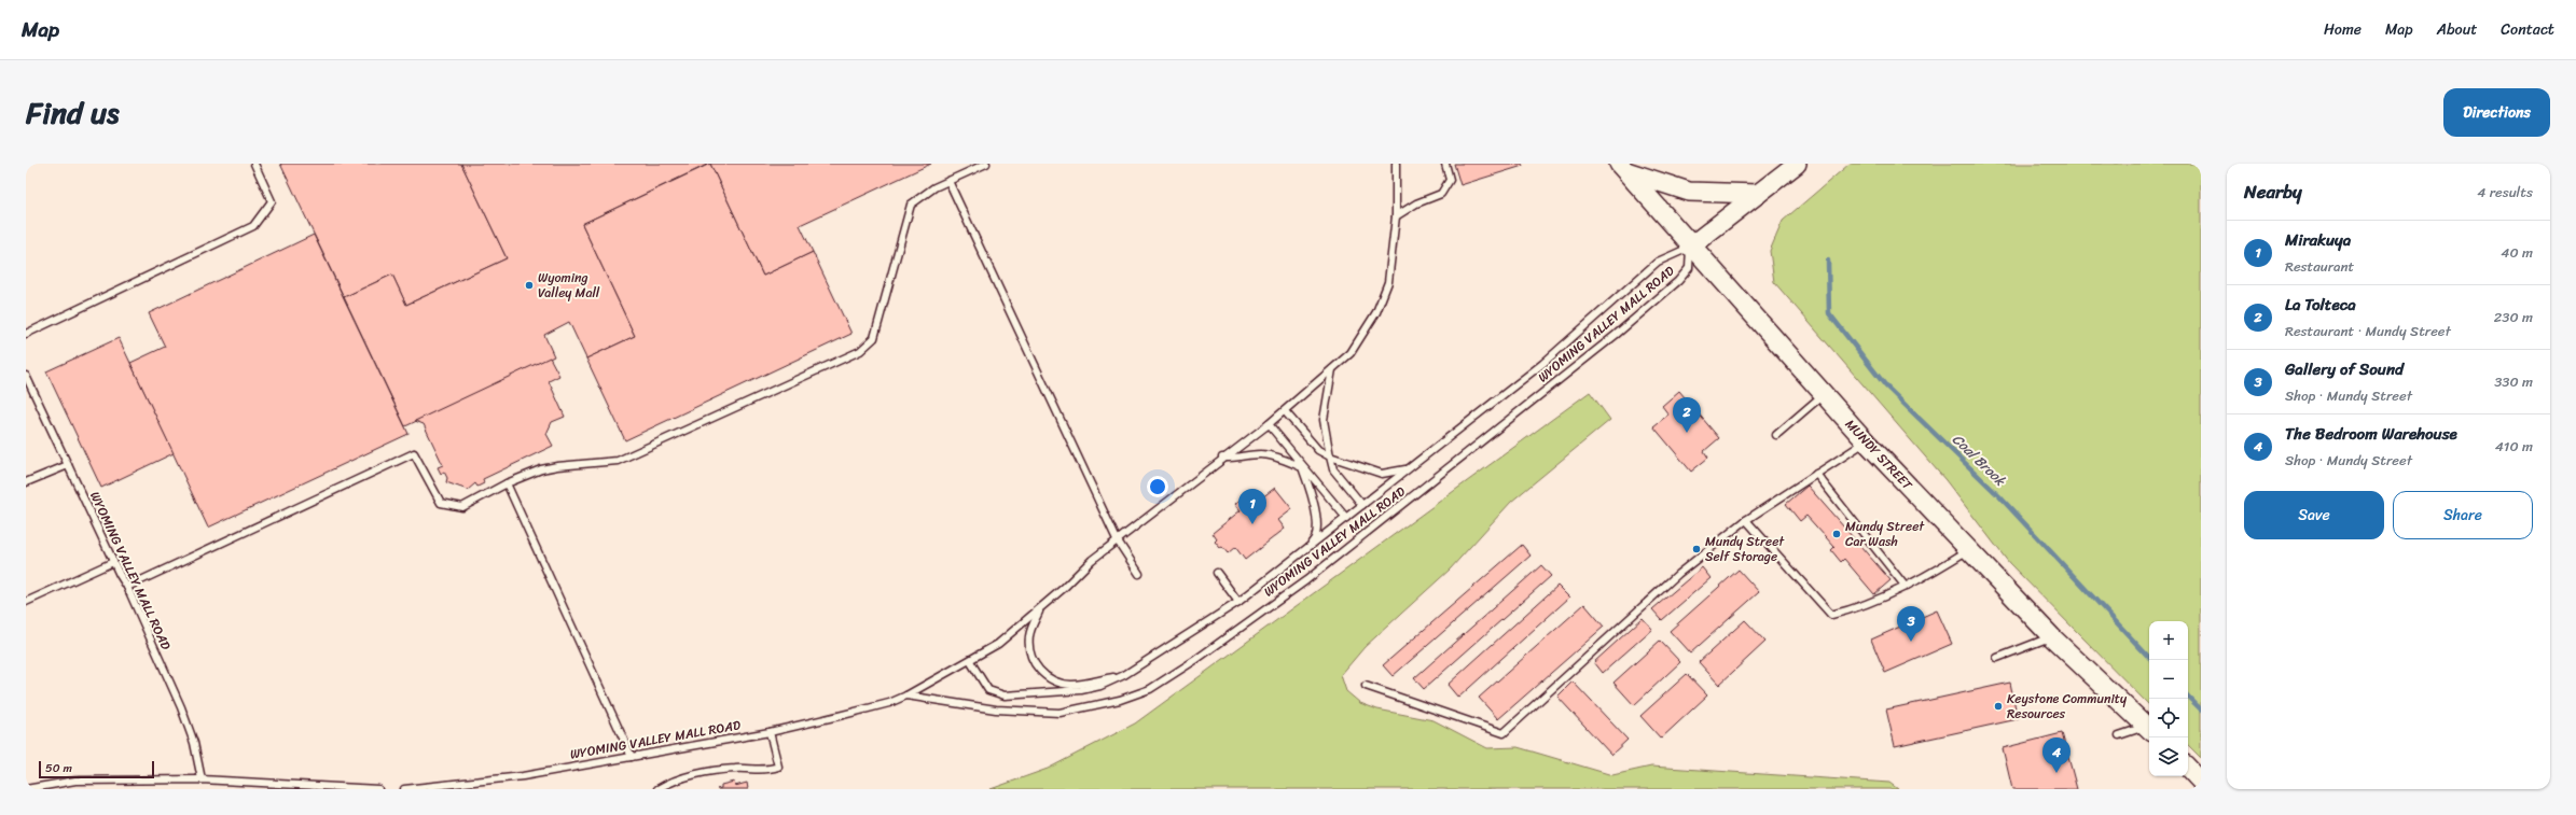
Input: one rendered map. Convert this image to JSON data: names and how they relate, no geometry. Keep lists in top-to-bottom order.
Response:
{
  "streets": {
    "main road": ["MUNDY STREET"],
    "lane": ["WYOMING VALLEY MALL ROAD"]
  },
  "crossings": [
    ["WYOMING VALLEY MALL ROAD", "MUNDY STREET"]
  ],
  "water": ["Coal Brook"],
  "places": [
    "Wyoming Valley Mall",
    "Mundy Street Car Wash",
    "Mundy Street Self Storage",
    "Keystone Community Resources"
  ],
  "scale_bar": "50 m",
  "page": {
    "header": "Map",
    "nav": [
      "Home",
      "Map",
      "About",
      "Contact"
    ],
    "title": "Find us",
    "buttons": [
      "Directions",
      ["Save", "Share"]
    ],
    "heading": ["Nearby", "4 results"],
    "list": [
      {
        "mark": "1",
        "name": "Mirakuya",
        "note": "Restaurant",
        "value": "40 m"
      },
      {
        "mark": "2",
        "name": "La Tolteca",
        "note": "Restaurant · Mundy Street",
        "value": "230 m"
      },
      {
        "mark": "3",
        "name": "Gallery of Sound",
        "note": "Shop · Mundy Street",
        "value": "330 m"
      },
      {
        "mark": "4",
        "name": "The Bedroom Warehouse",
        "note": "Shop · Mundy Street",
        "value": "410 m"
      }
    ],
    "pins": [
      "2",
      "1",
      "3",
      "4"
    ],
    "map_buttons": ["+", "−"],
    "scale": "50 m"
  }
}
